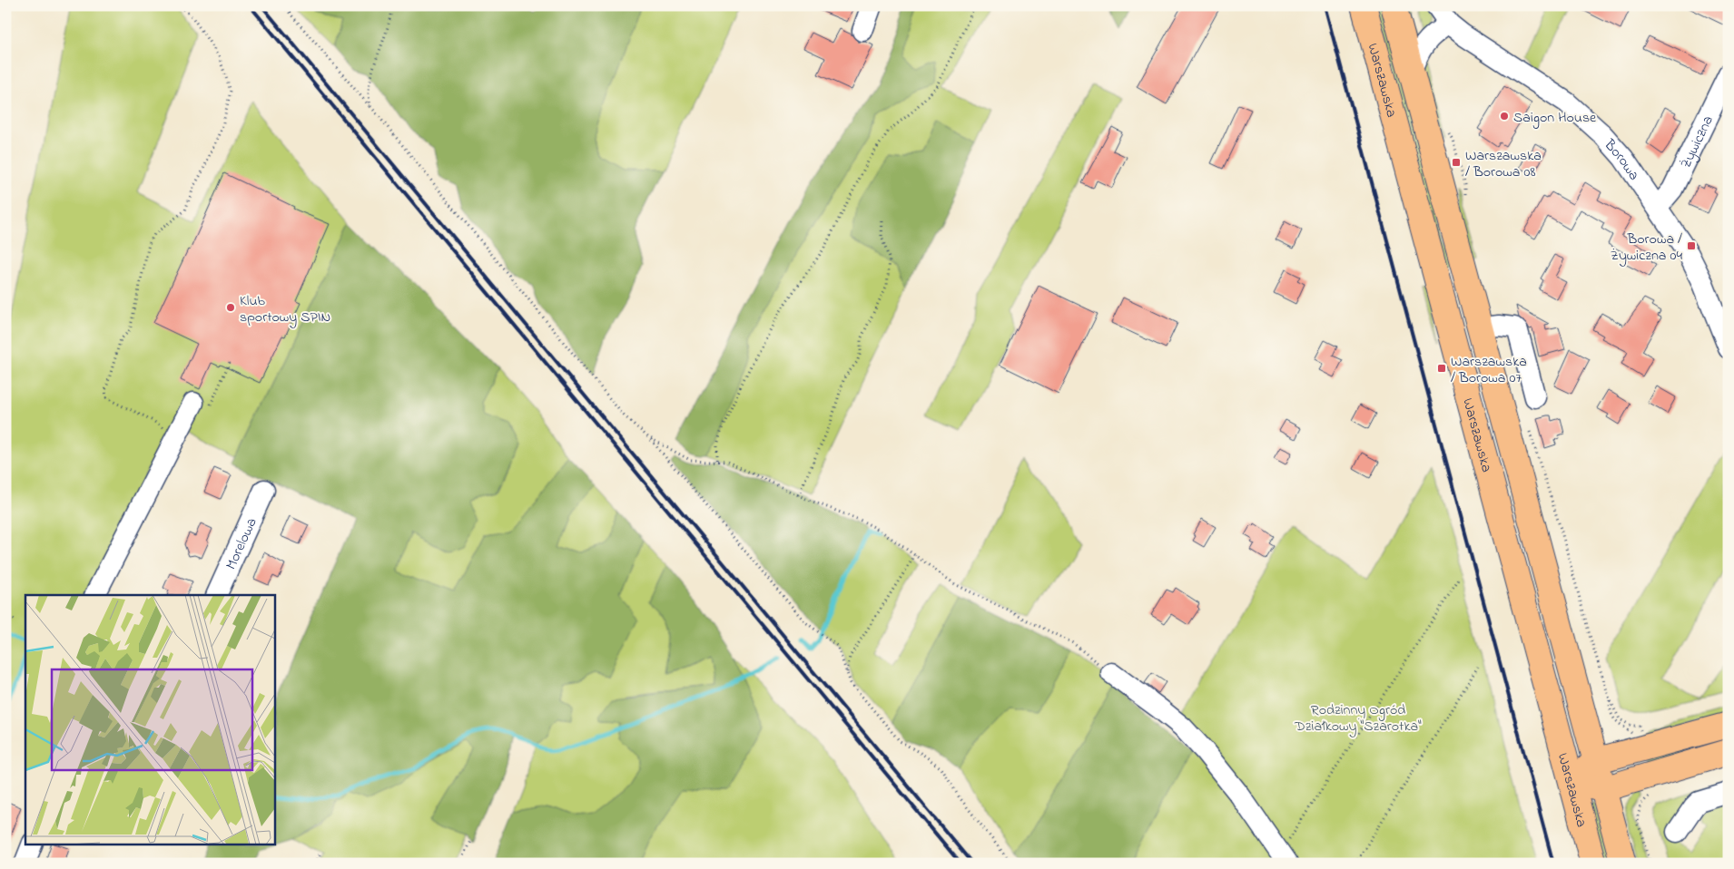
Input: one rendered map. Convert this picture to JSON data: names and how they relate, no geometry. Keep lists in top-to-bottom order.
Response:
{
  "streets": {
    "main road": ["Warszawska"],
    "street": ["Żywiczna", "Borowa", "Morelowa"]
  },
  "crossings": [
    ["Żywiczna", "Borowa"]
  ],
  "parks": ["Rodzinny Ogród Działkowy \"Szarotka\""],
  "places": {
    "other": ["Saigon House", "Klub sportowy SPIN"],
    "transit": ["Warszawska / Borowa 08", "Borowa / Żywiczna 04", "Warszawska / Borowa 07"]
  }
}
